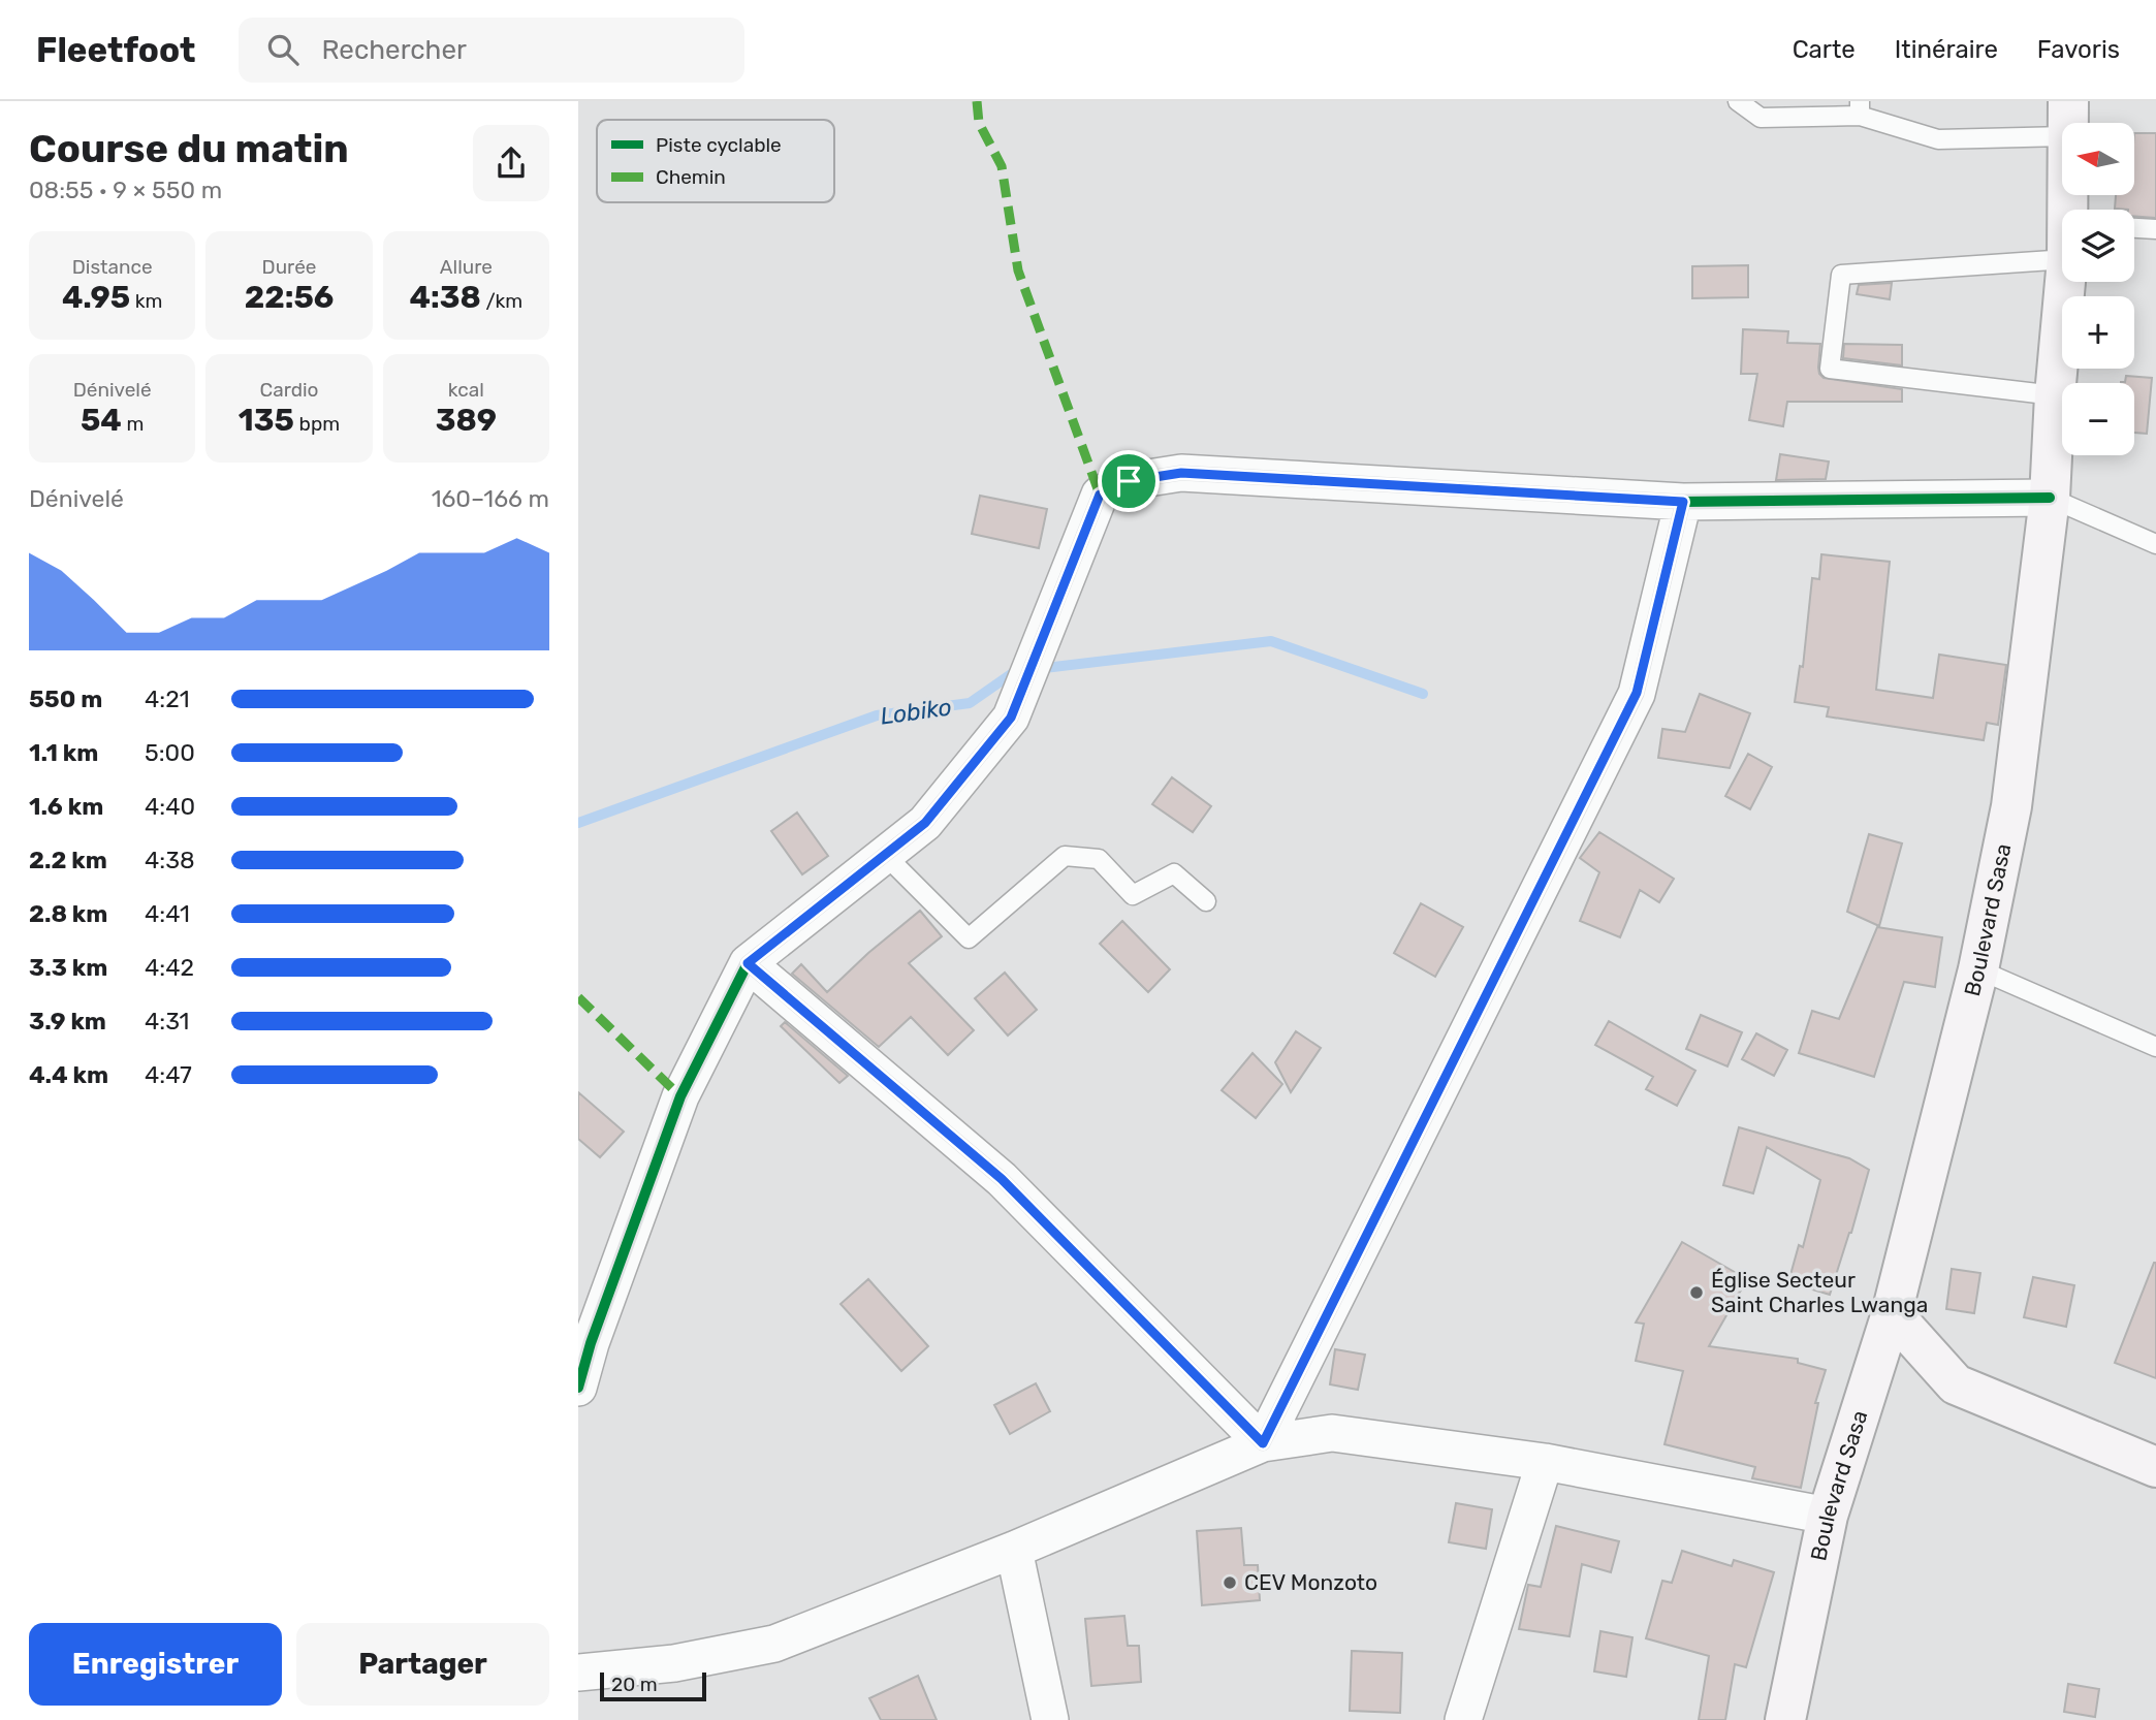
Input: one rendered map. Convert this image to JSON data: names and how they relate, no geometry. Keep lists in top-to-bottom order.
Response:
{
  "streets": {
    "street": ["Boulevard Sasa"]
  },
  "water": ["Lobiko"],
  "places": ["Église Secteur Saint Charles Lwanga", "CEV Monzoto"],
  "legend": ["Piste cyclable", "Chemin"],
  "scale_bar": "20 m",
  "north": "left",
  "page": {
    "header": "Fleetfoot",
    "search": "Rechercher",
    "nav": ["Carte", "Itinéraire", "Favoris"],
    "heading": ["Course du matin", "08:55 · 9 × 550 m"],
    "map_buttons": ["+", "−"],
    "stats": [
      ["Distance", "4.95 km"],
      ["Durée", "22:56"],
      ["Allure", "4:38 /km"],
      ["Dénivelé", "54 m"],
      ["Cardio", "135 bpm"],
      ["kcal", "389"]
    ],
    "chart": ["Dénivelé", "160–166 m"],
    "list": [
      {
        "name": "550 m",
        "note": "4:21"
      },
      {
        "name": "1.1 km",
        "note": "5:00"
      },
      {
        "name": "1.6 km",
        "note": "4:40"
      },
      {
        "name": "2.2 km",
        "note": "4:38"
      },
      {
        "name": "2.8 km",
        "note": "4:41"
      },
      {
        "name": "3.3 km",
        "note": "4:42"
      },
      {
        "name": "3.9 km",
        "note": "4:31"
      },
      {
        "name": "4.4 km",
        "note": "4:47"
      }
    ],
    "buttons": ["Enregistrer", "Partager"],
    "scale": "20 m"
  }
}
